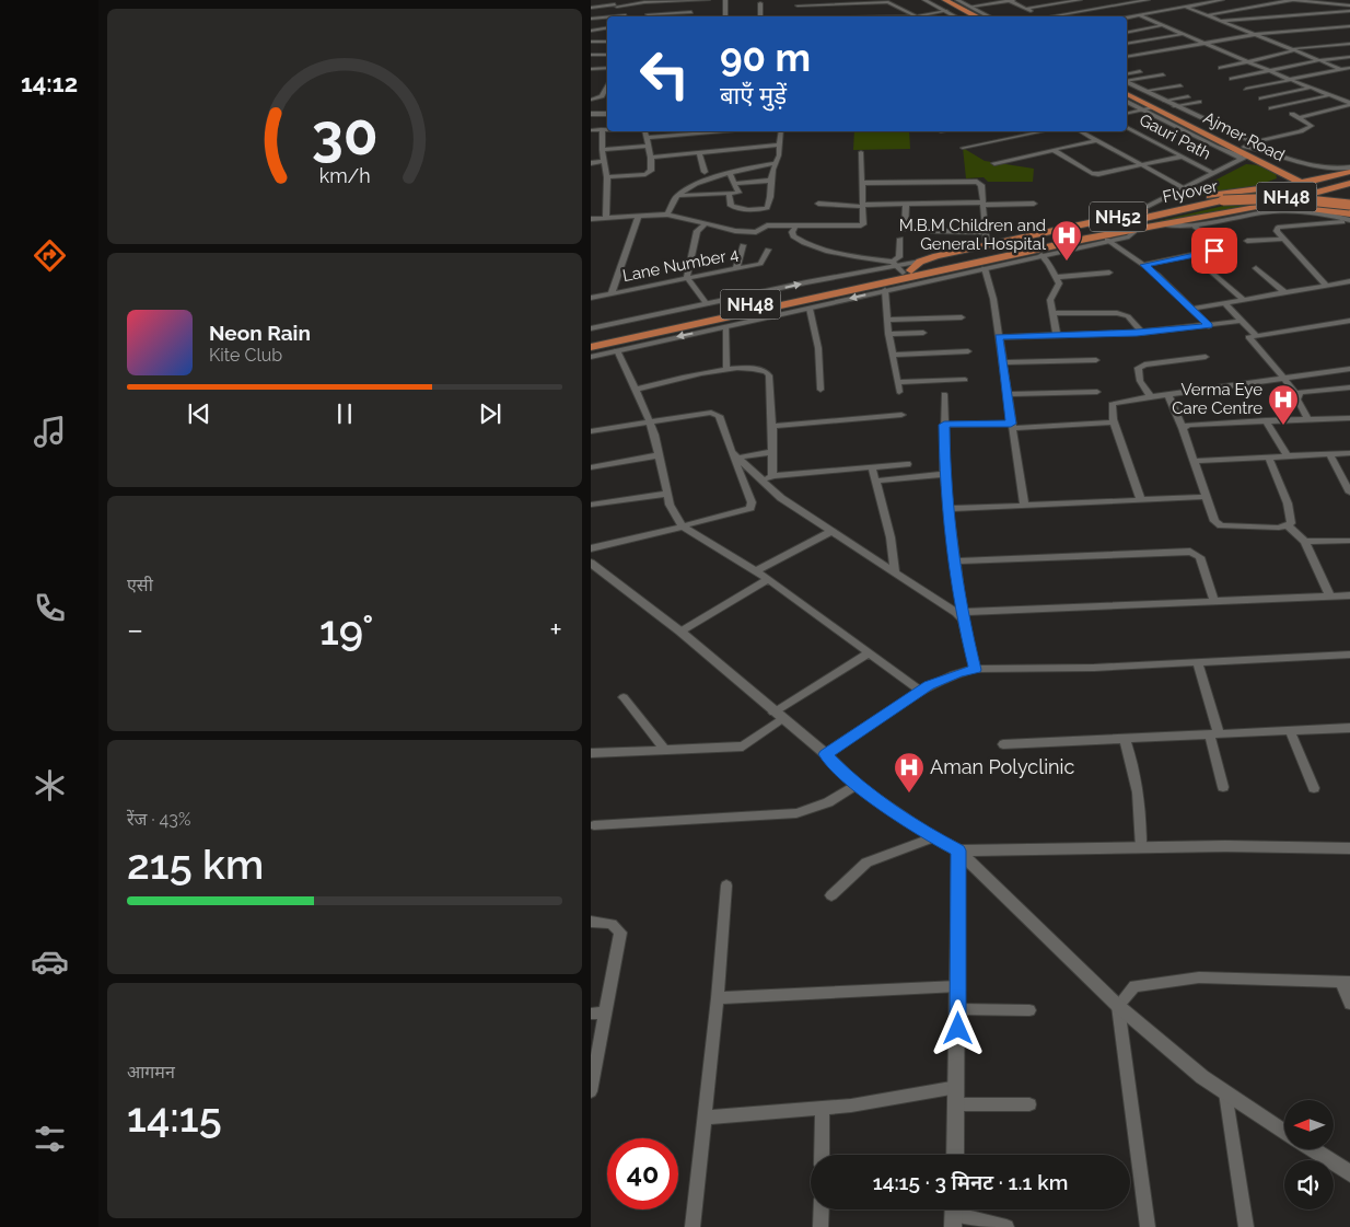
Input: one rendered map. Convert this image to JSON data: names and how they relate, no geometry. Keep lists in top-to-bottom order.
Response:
{
  "streets": {
    "highway": [
      "Ajmer Road",
      "Flyover",
      "NH48",
      "NH52"
    ],
    "street": ["Gauri Path", "Lane Number 4"]
  },
  "crossings": [
    ["Ajmer Road", "Flyover"],
    ["Ajmer Road", "NH52"],
    ["Flyover", "NH48"]
  ],
  "places": {
    "hospital": ["M.B.M Children and General Hospital", "Verma Eye Care Centre", "Aman Polyclinic"]
  },
  "north": "left",
  "page": {
    "tabs": "14:12",
    "turn": ["90 m", "बाएँ मुड़ें"],
    "song": ["Neon Rain", "Kite Club"],
    "tile": [
      "एसी",
      ["रेंज · 43%", "215 km"],
      ["आगमन", "14:15"]
    ],
    "heat": ["−", "19°", "+"],
    "limit": "40",
    "trip": "14:15 · 3 मिनट · 1.1 km",
    "gauge": ["30", "km/h"]
  }
}
